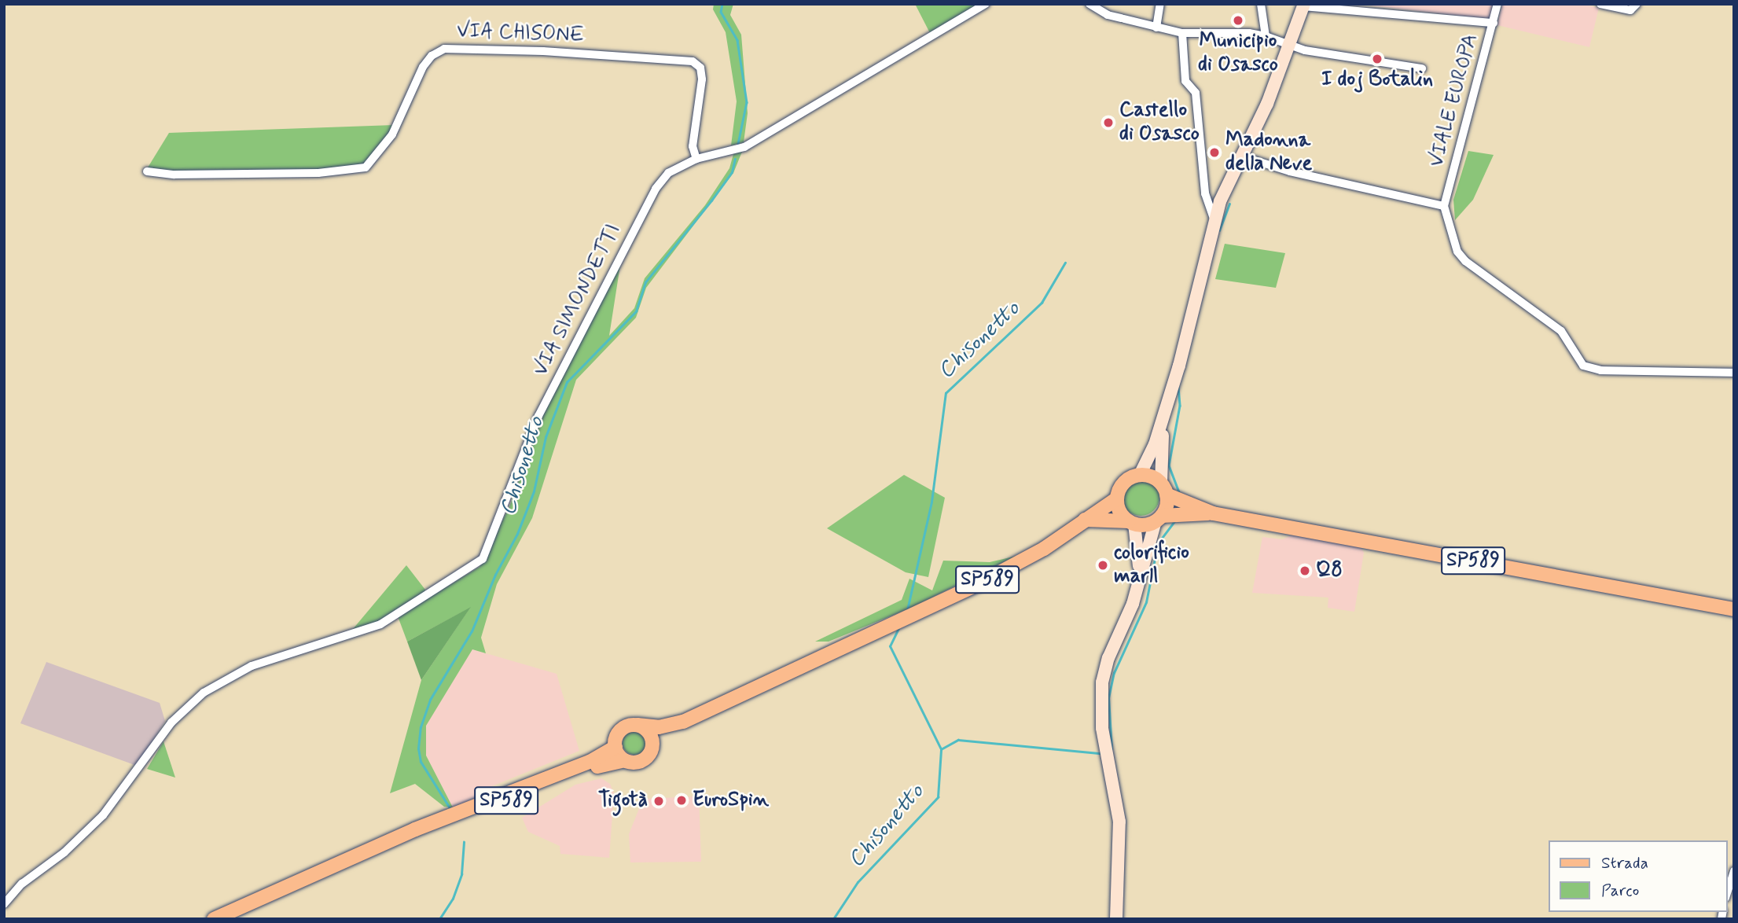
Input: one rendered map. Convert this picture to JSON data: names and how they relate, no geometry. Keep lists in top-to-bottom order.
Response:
{
  "streets": {
    "main road": ["SP589"],
    "street": ["VIA CHISONE", "VIALE EUROPA", "VIA SIMONDETTI"]
  },
  "crossings": [
    ["VIA CHISONE", "VIA SIMONDETTI"]
  ],
  "water": ["Chisonetto"],
  "places": [
    "Municipio di Osasco",
    "I doj Botalin",
    "Castello di Osasco",
    "Madonna della Neve",
    "colorificio marll",
    "Q8",
    "EuroSpin",
    "Tigotà"
  ],
  "legend": ["Strada", "Parco"]
}
